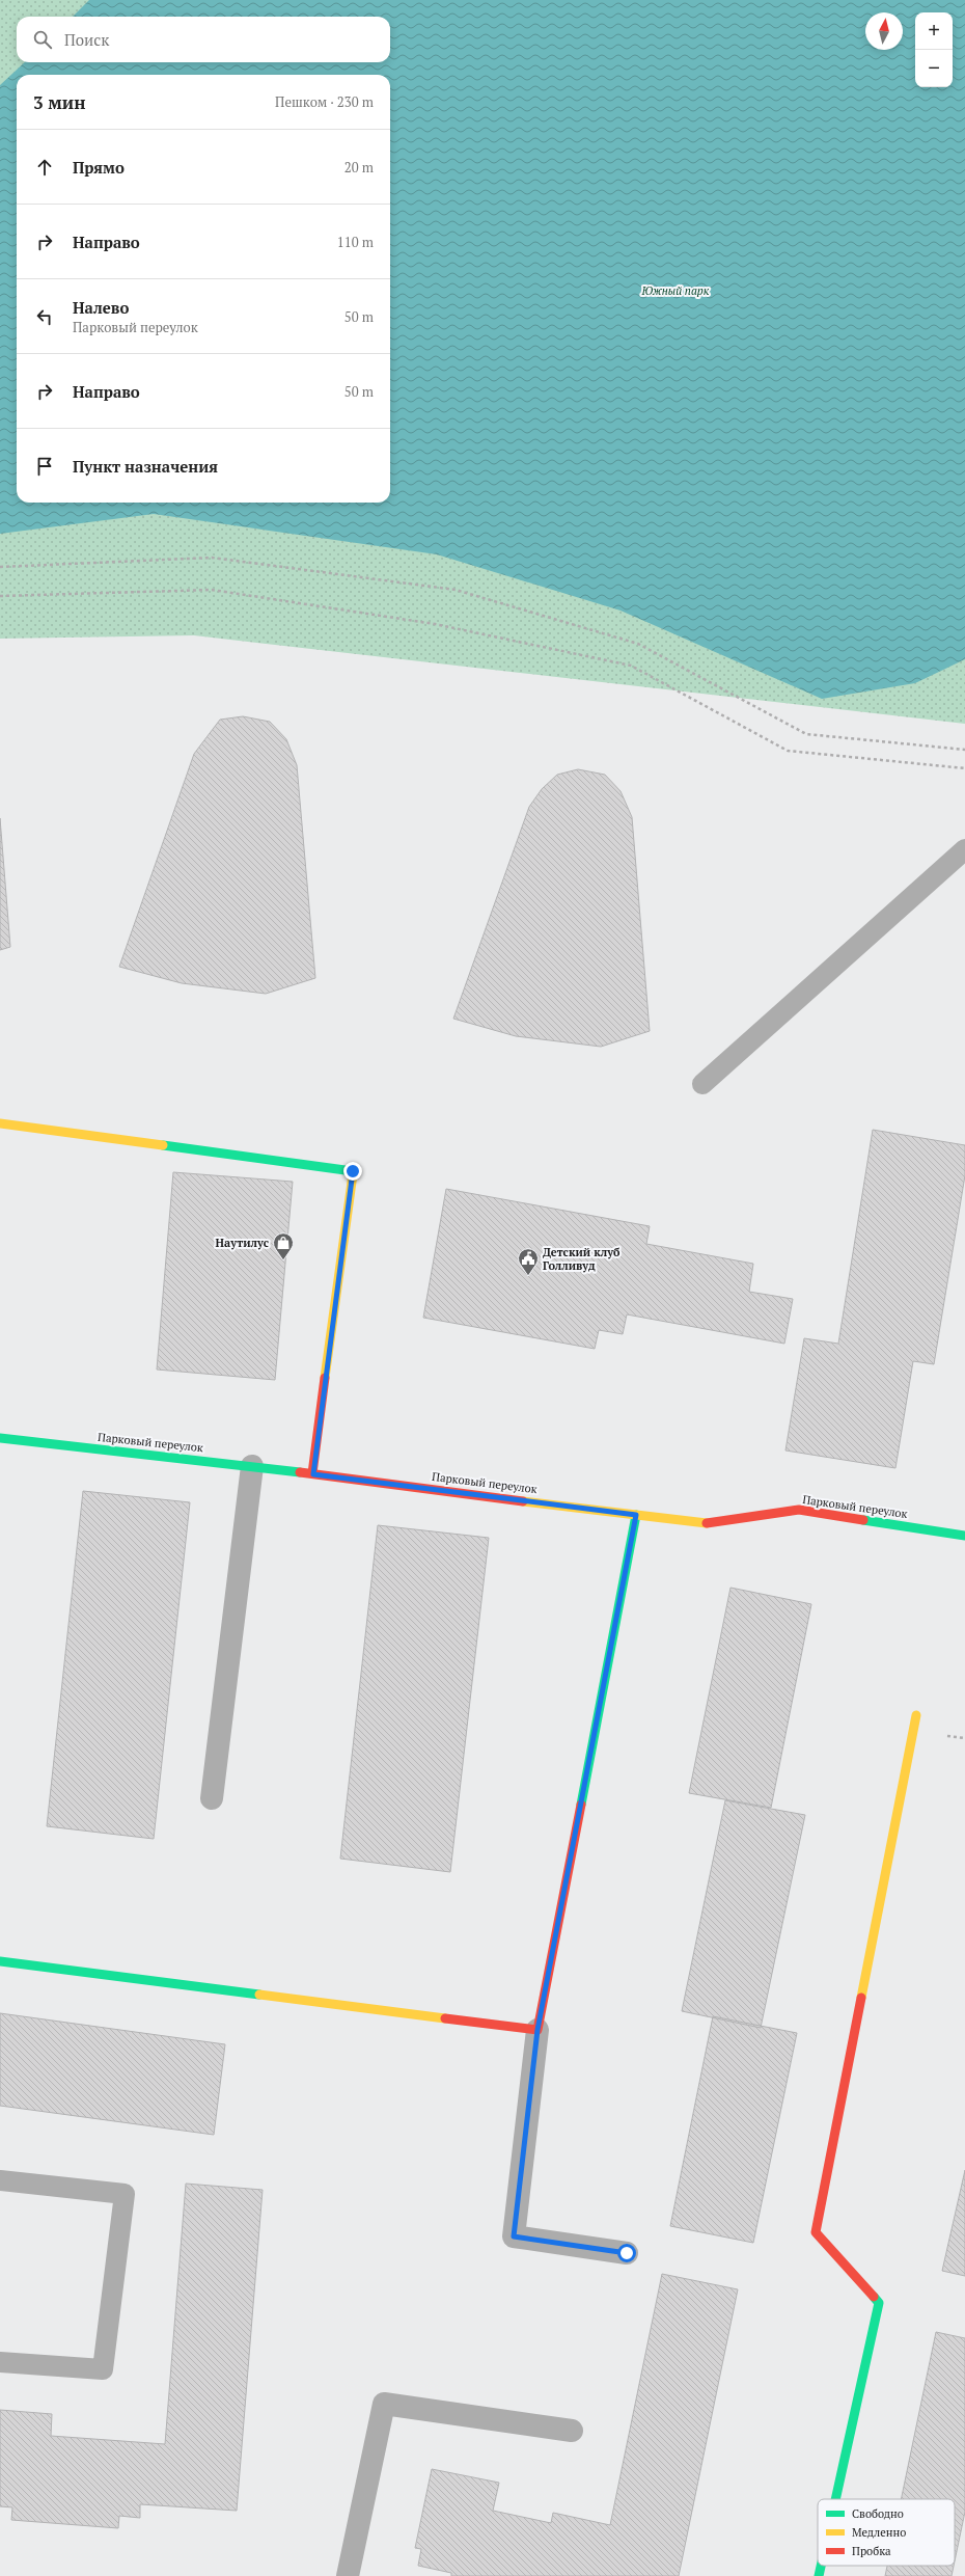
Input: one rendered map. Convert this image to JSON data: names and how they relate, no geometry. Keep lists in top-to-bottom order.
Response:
{
  "streets": {
    "street": ["Парковый переулок"]
  },
  "parks": ["Южный парк"],
  "places": {
    "shop": ["Наутилус"],
    "public building": ["Детский клуб Голливуд"]
  },
  "legend": ["Свободно", "Медленно", "Пробка"],
  "north": "top",
  "page": {
    "map_buttons": ["+", "−"],
    "search": "Поиск",
    "heading": ["3 мин", "Пешком · 230 m"],
    "list": [
      ["Прямо", "20 m"],
      ["Направо", "110 m"],
      ["Налево", "Парковый переулок", "50 m"],
      ["Направо", "50 m"],
      "Пункт назначения"
    ]
  }
}
